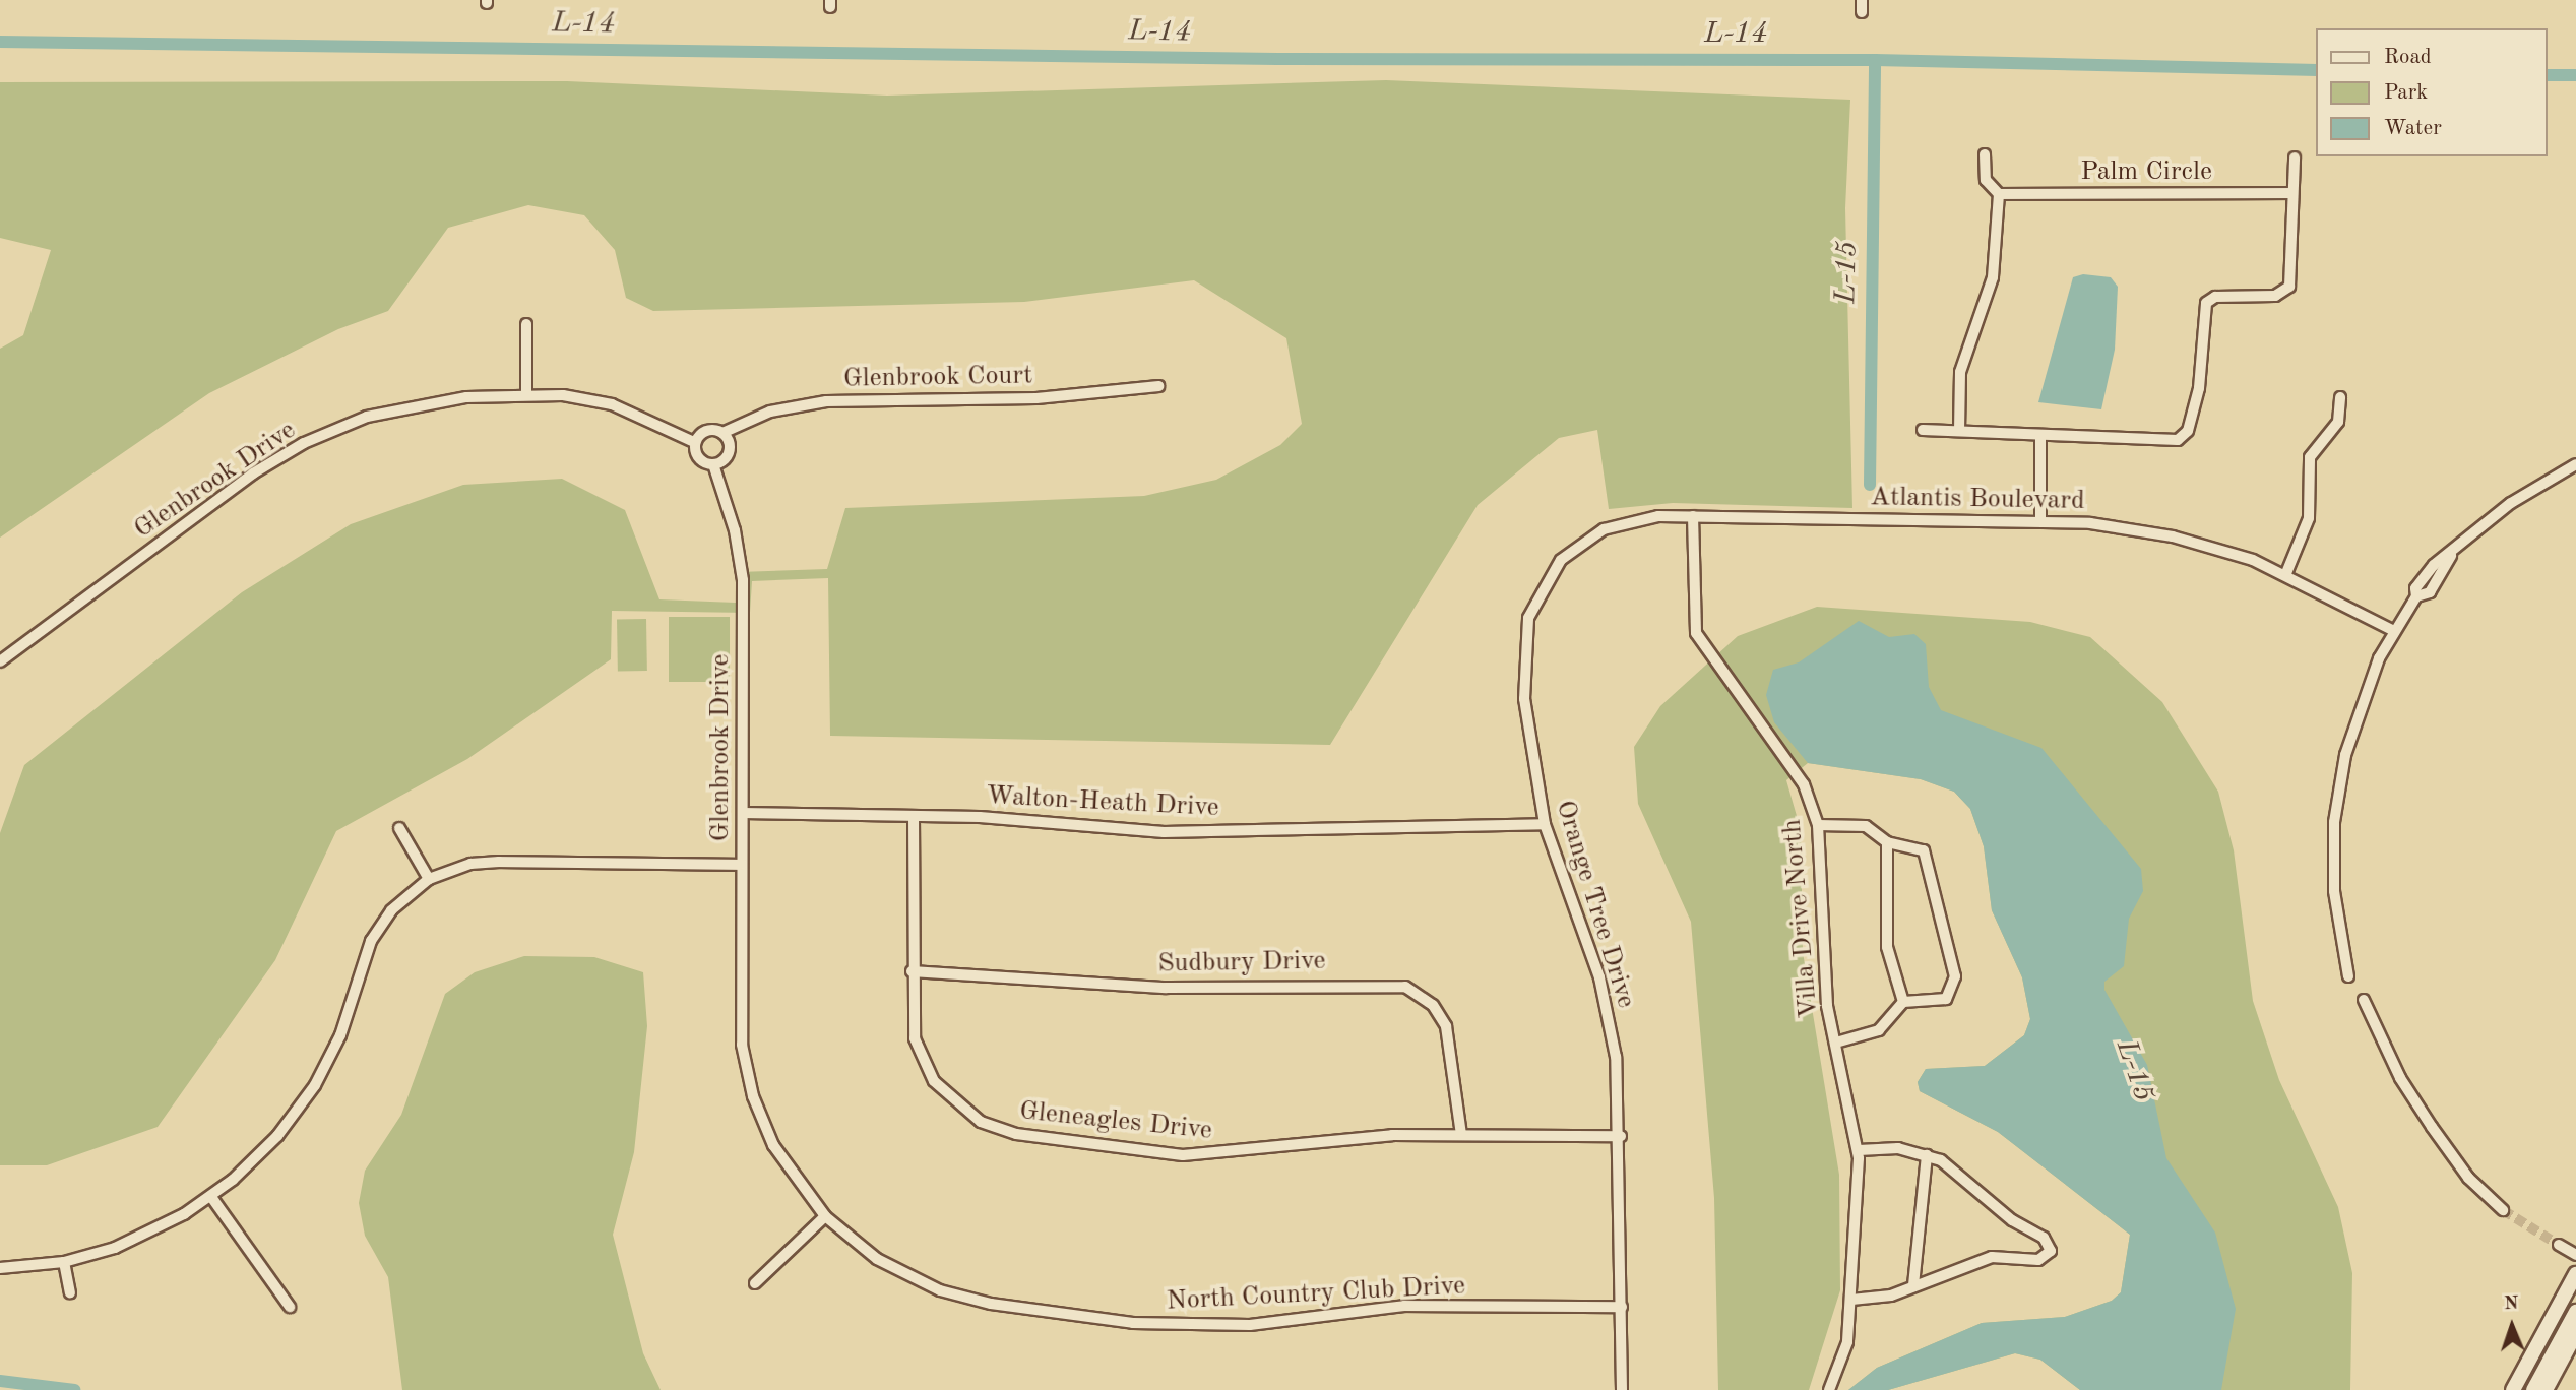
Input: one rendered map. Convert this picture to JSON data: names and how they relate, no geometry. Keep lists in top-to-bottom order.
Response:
{
  "streets": {
    "street": [
      "Palm Circle",
      "Glenbrook Court",
      "Glenbrook Drive",
      "Atlantis Boulevard",
      "Walton-Heath Drive",
      "Orange Tree Drive",
      "Villa Drive North",
      "Sudbury Drive",
      "Gleneagles Drive",
      "North Country Club Drive"
    ]
  },
  "crossings": [
    ["Glenbrook Court", "Glenbrook Drive"],
    ["Glenbrook Drive", "Walton-Heath Drive"],
    ["Glenbrook Drive", "North Country Club Drive"],
    ["Atlantis Boulevard", "Orange Tree Drive"],
    ["Atlantis Boulevard", "Villa Drive North"],
    ["Walton-Heath Drive", "Orange Tree Drive"],
    ["Walton-Heath Drive", "Gleneagles Drive"],
    ["Orange Tree Drive", "Gleneagles Drive"],
    ["Orange Tree Drive", "North Country Club Drive"],
    ["Sudbury Drive", "Gleneagles Drive"]
  ],
  "water": ["L-14", "L-15"],
  "legend": ["Road", "Park", "Water"],
  "north": "top"
}
